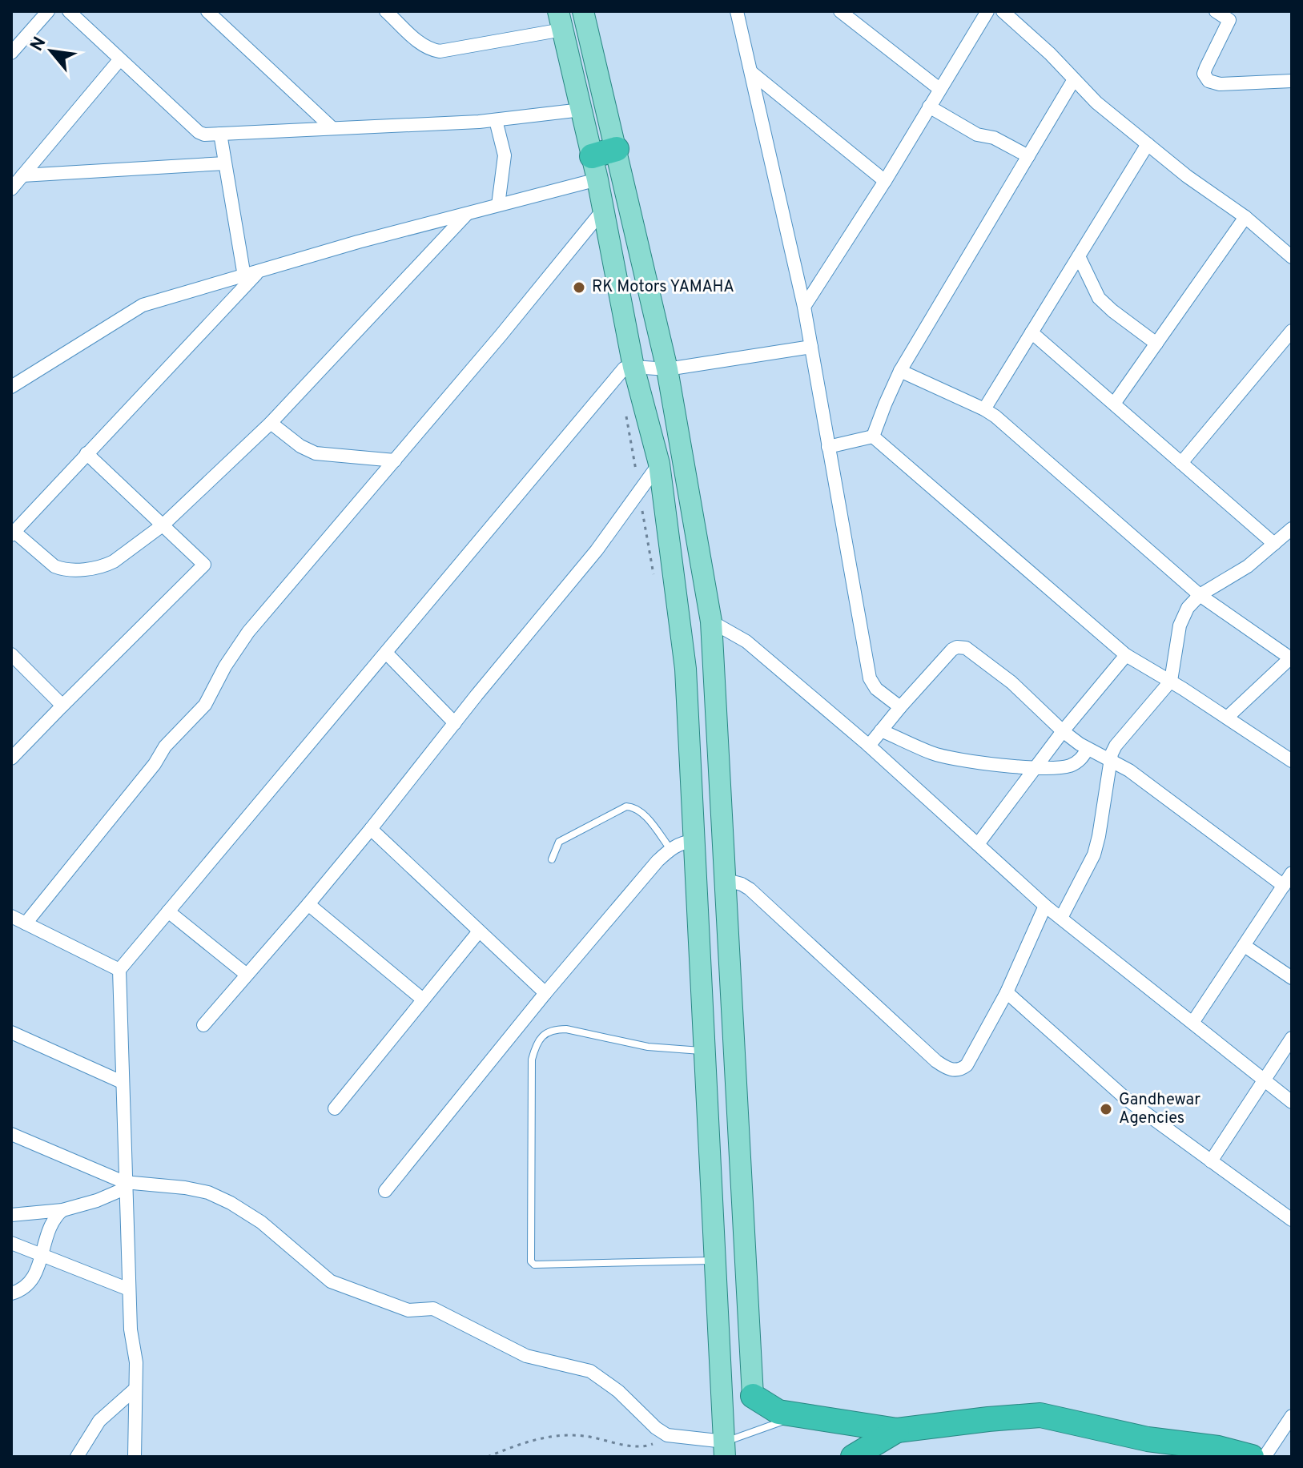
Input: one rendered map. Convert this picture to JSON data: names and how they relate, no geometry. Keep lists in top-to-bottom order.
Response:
{
  "places": ["RK Motors YAMAHA", "Gandhewar Agencies"],
  "north": "top left"
}
